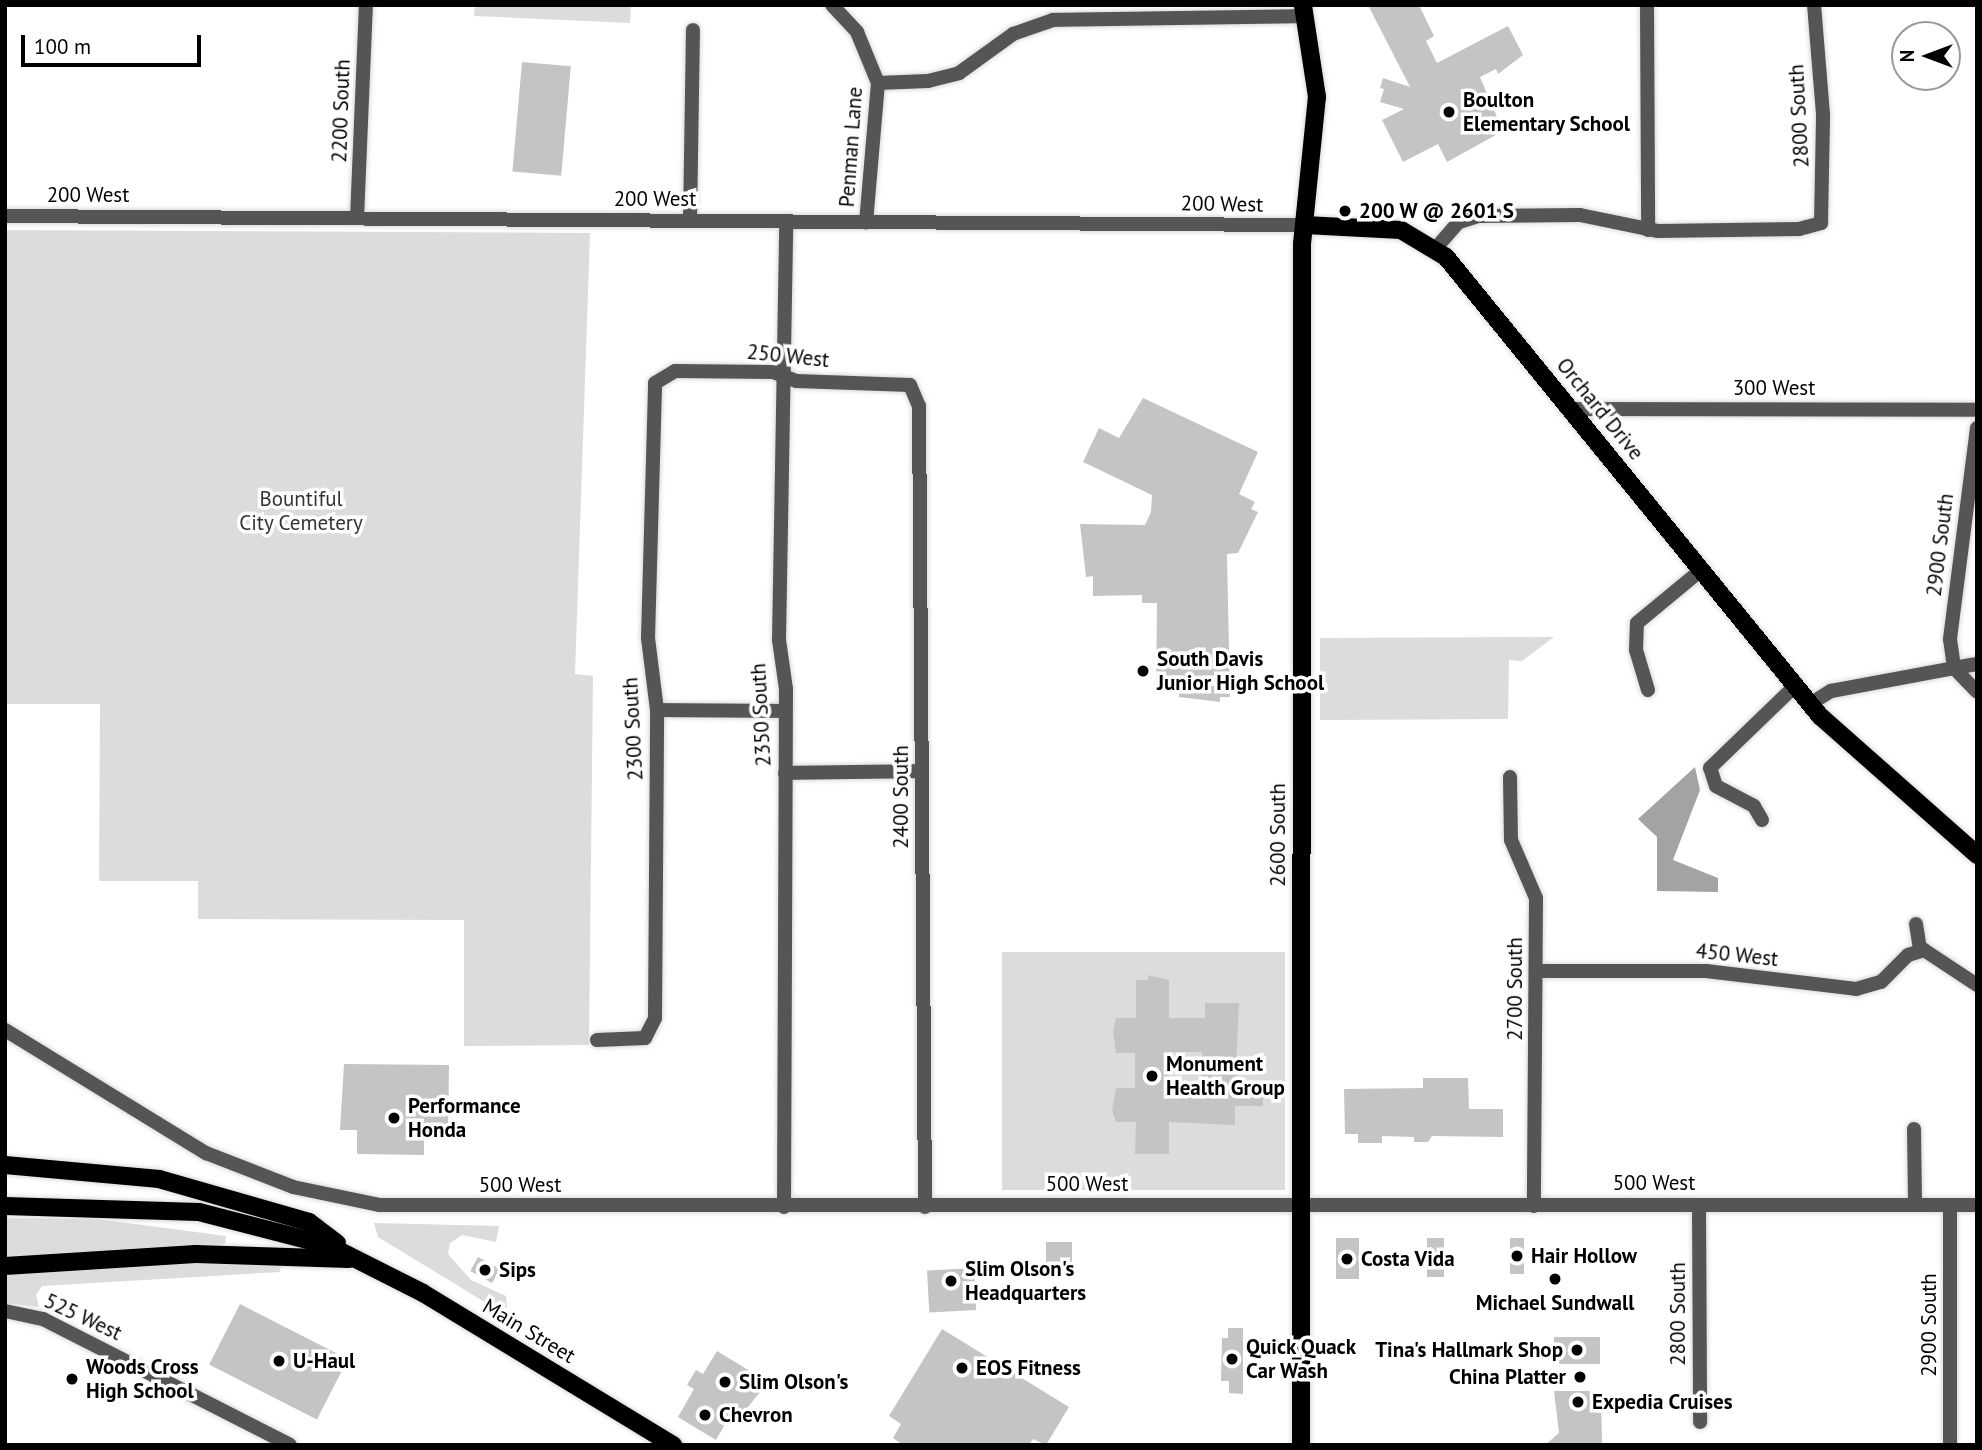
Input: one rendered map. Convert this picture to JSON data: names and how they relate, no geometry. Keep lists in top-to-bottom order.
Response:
{
  "streets": {
    "main road": ["Orchard Drive", "2600 South", "Main Street"],
    "street": [
      "2200 South",
      "2800 South",
      "Penman Lane",
      "200 West",
      "250 West",
      "300 West",
      "2900 South",
      "2350 South",
      "2300 South",
      "2400 South",
      "450 West",
      "2700 South",
      "500 West",
      "525 West"
    ]
  },
  "crossings": [
    ["2200 South", "200 West"],
    ["2800 South", "500 West"],
    ["Penman Lane", "200 West"],
    ["200 West", "Orchard Drive"],
    ["200 West", "2350 South"],
    ["200 West", "2600 South"],
    ["250 West", "2350 South"],
    ["250 West", "2300 South"],
    ["250 West", "2400 South"],
    ["300 West", "Orchard Drive"],
    ["Orchard Drive", "2600 South"],
    ["2900 South", "500 West"],
    ["2350 South", "500 West"],
    ["2400 South", "500 West"],
    ["2600 South", "500 West"],
    ["450 West", "2700 South"],
    ["2700 South", "500 West"]
  ],
  "parks": ["Bountiful City Cemetery"],
  "places": [
    "Boulton Elementary School",
    "200 W @ 2601 S",
    "South Davis Junior High School",
    "Monument Health Group",
    "Performance Honda",
    "Hair Hollow",
    "Costa Vida",
    "Sips",
    "Michael Sundwall",
    "Slim Olson's Headquarters",
    "Tina's Hallmark Shop",
    "Quick Quack Car Wash",
    "U-Haul",
    "EOS Fitness",
    "China Platter",
    "Woods Cross High School",
    "Slim Olson's",
    "Expedia Cruises",
    "Chevron"
  ],
  "scale_bar": "100 m",
  "north": "left"
}
